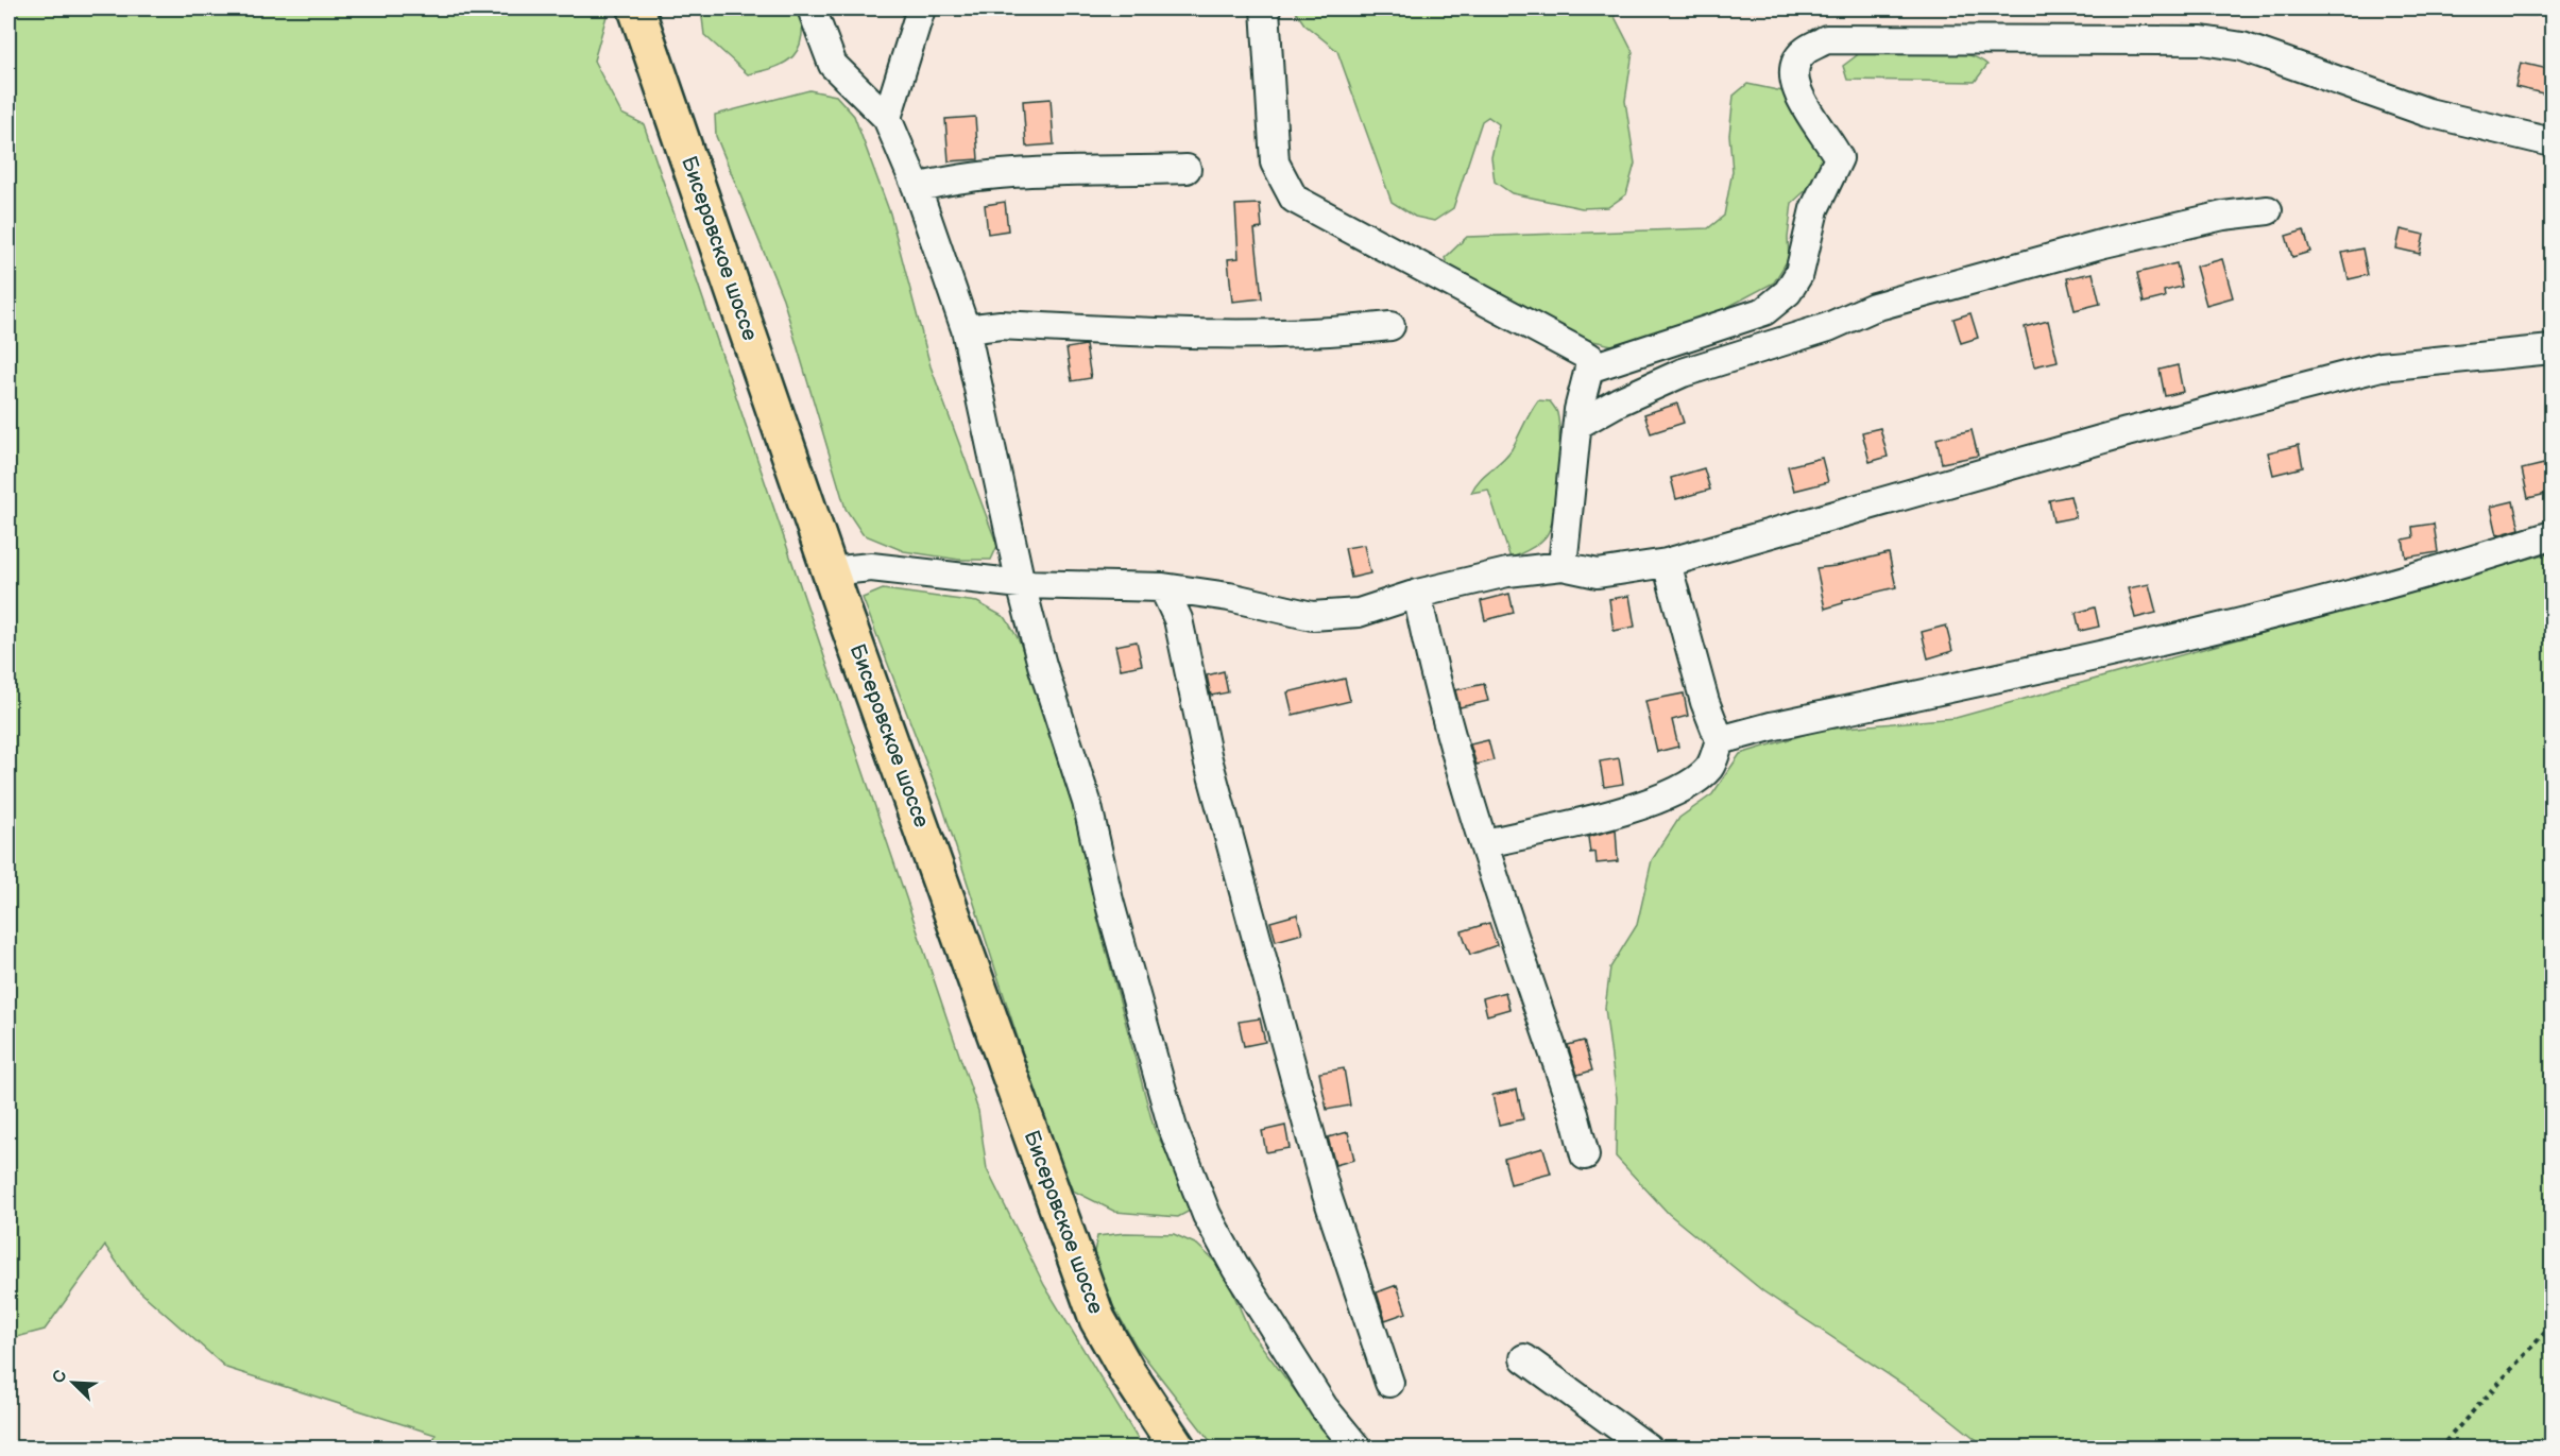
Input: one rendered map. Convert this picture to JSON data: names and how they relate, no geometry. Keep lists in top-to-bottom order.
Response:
{
  "streets": {
    "main road": ["Бисеровское шоссе"]
  },
  "north": "top left"
}
